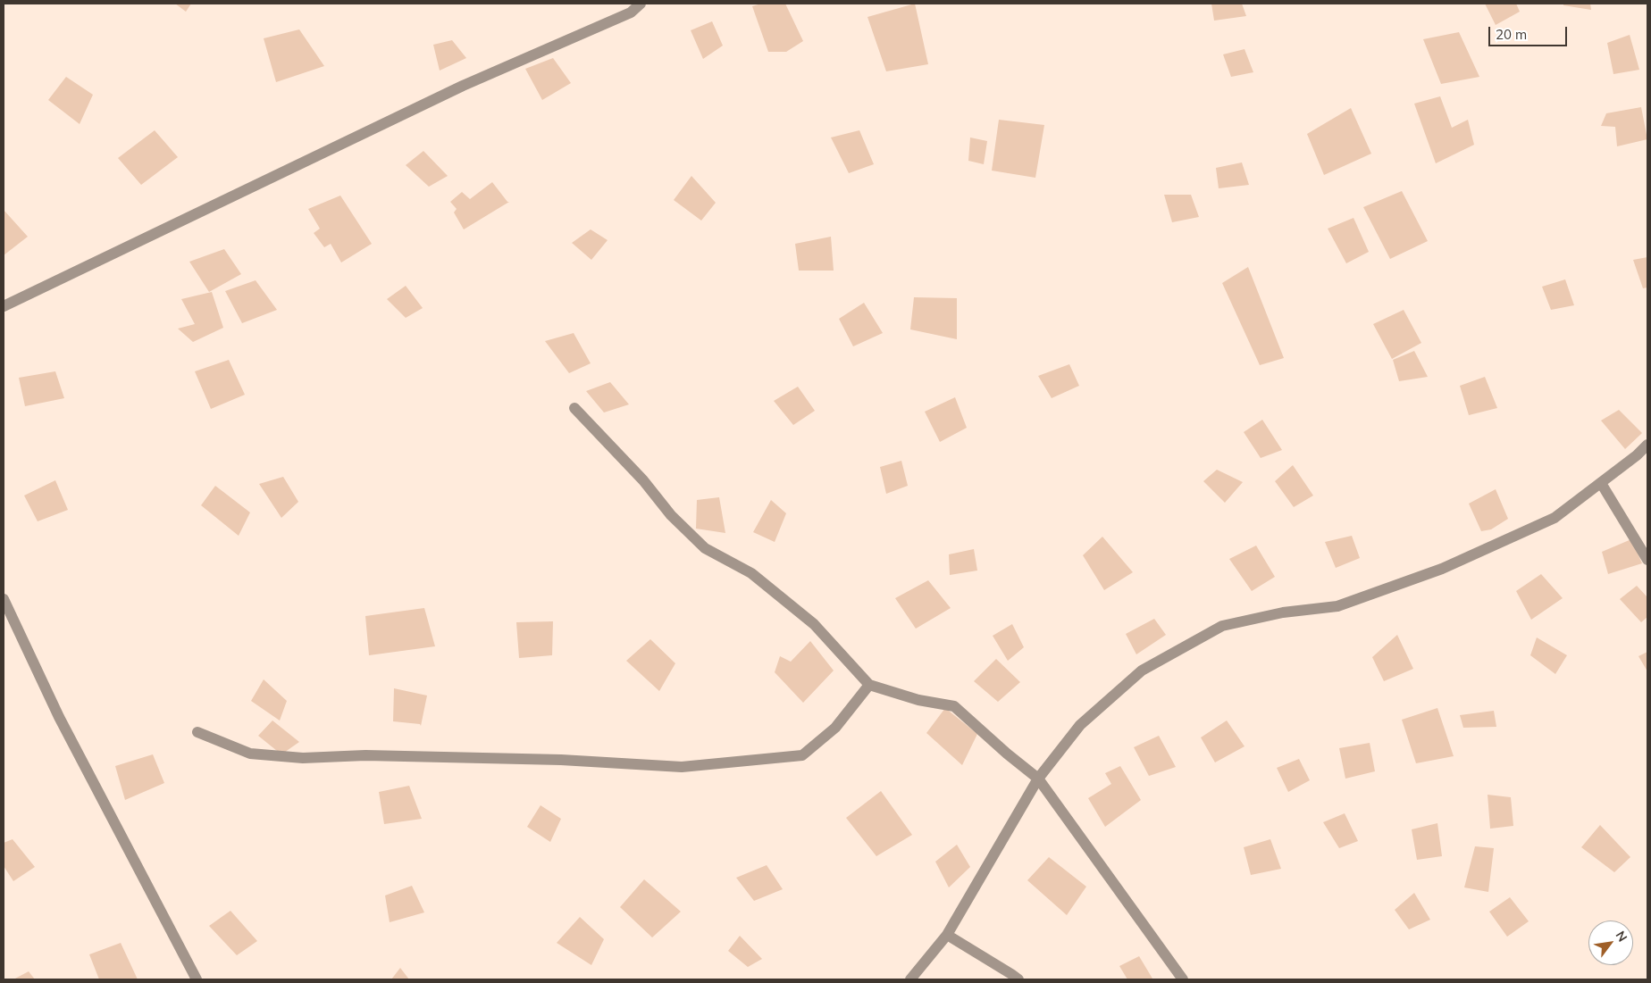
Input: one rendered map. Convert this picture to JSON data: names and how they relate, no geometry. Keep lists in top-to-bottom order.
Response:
{
  "scale_bar": "20 m",
  "north": "top right"
}
